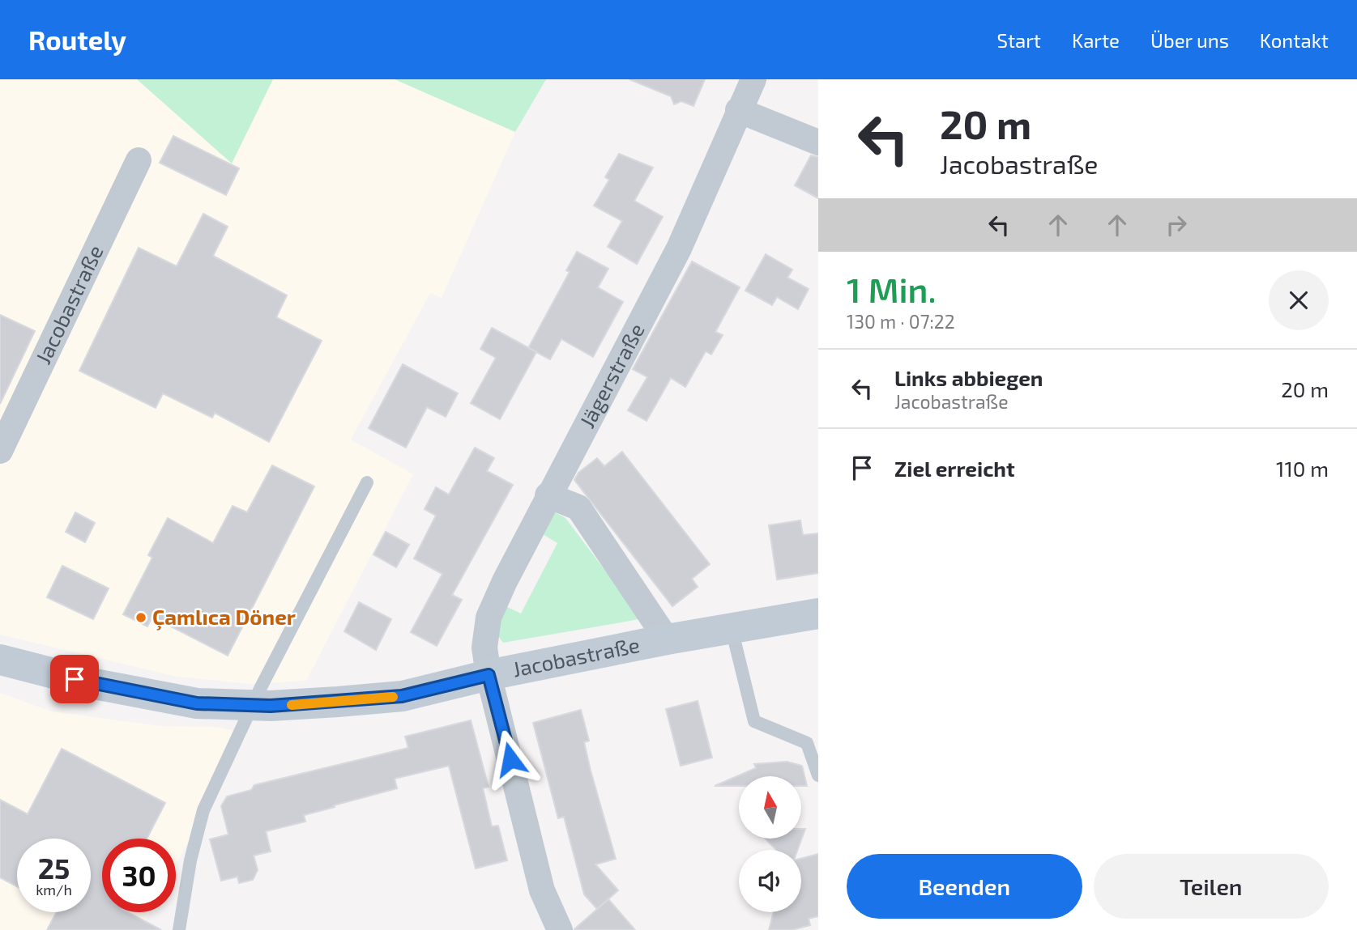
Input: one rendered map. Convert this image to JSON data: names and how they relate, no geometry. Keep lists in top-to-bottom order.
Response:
{
  "streets": {
    "street": ["Jacobastraße", "Jägerstraße"]
  },
  "crossings": [
    ["Jacobastraße", "Jägerstraße"]
  ],
  "places": ["Çamlıca Döner"],
  "north": "top",
  "page": {
    "header": "Routely",
    "nav": [
      "Start",
      "Karte",
      "Über uns",
      "Kontakt"
    ],
    "turn": ["20 m", "Jacobastraße"],
    "heading": ["1 Min.", "130 m · 07:22"],
    "list": [
      {
        "name": "Links abbiegen",
        "note": "Jacobastraße",
        "value": "20 m"
      },
      {
        "name": "Ziel erreicht",
        "value": "110 m"
      }
    ],
    "speed": "25 km/h",
    "limit": "30",
    "buttons": ["Beenden", "Teilen"]
  }
}
